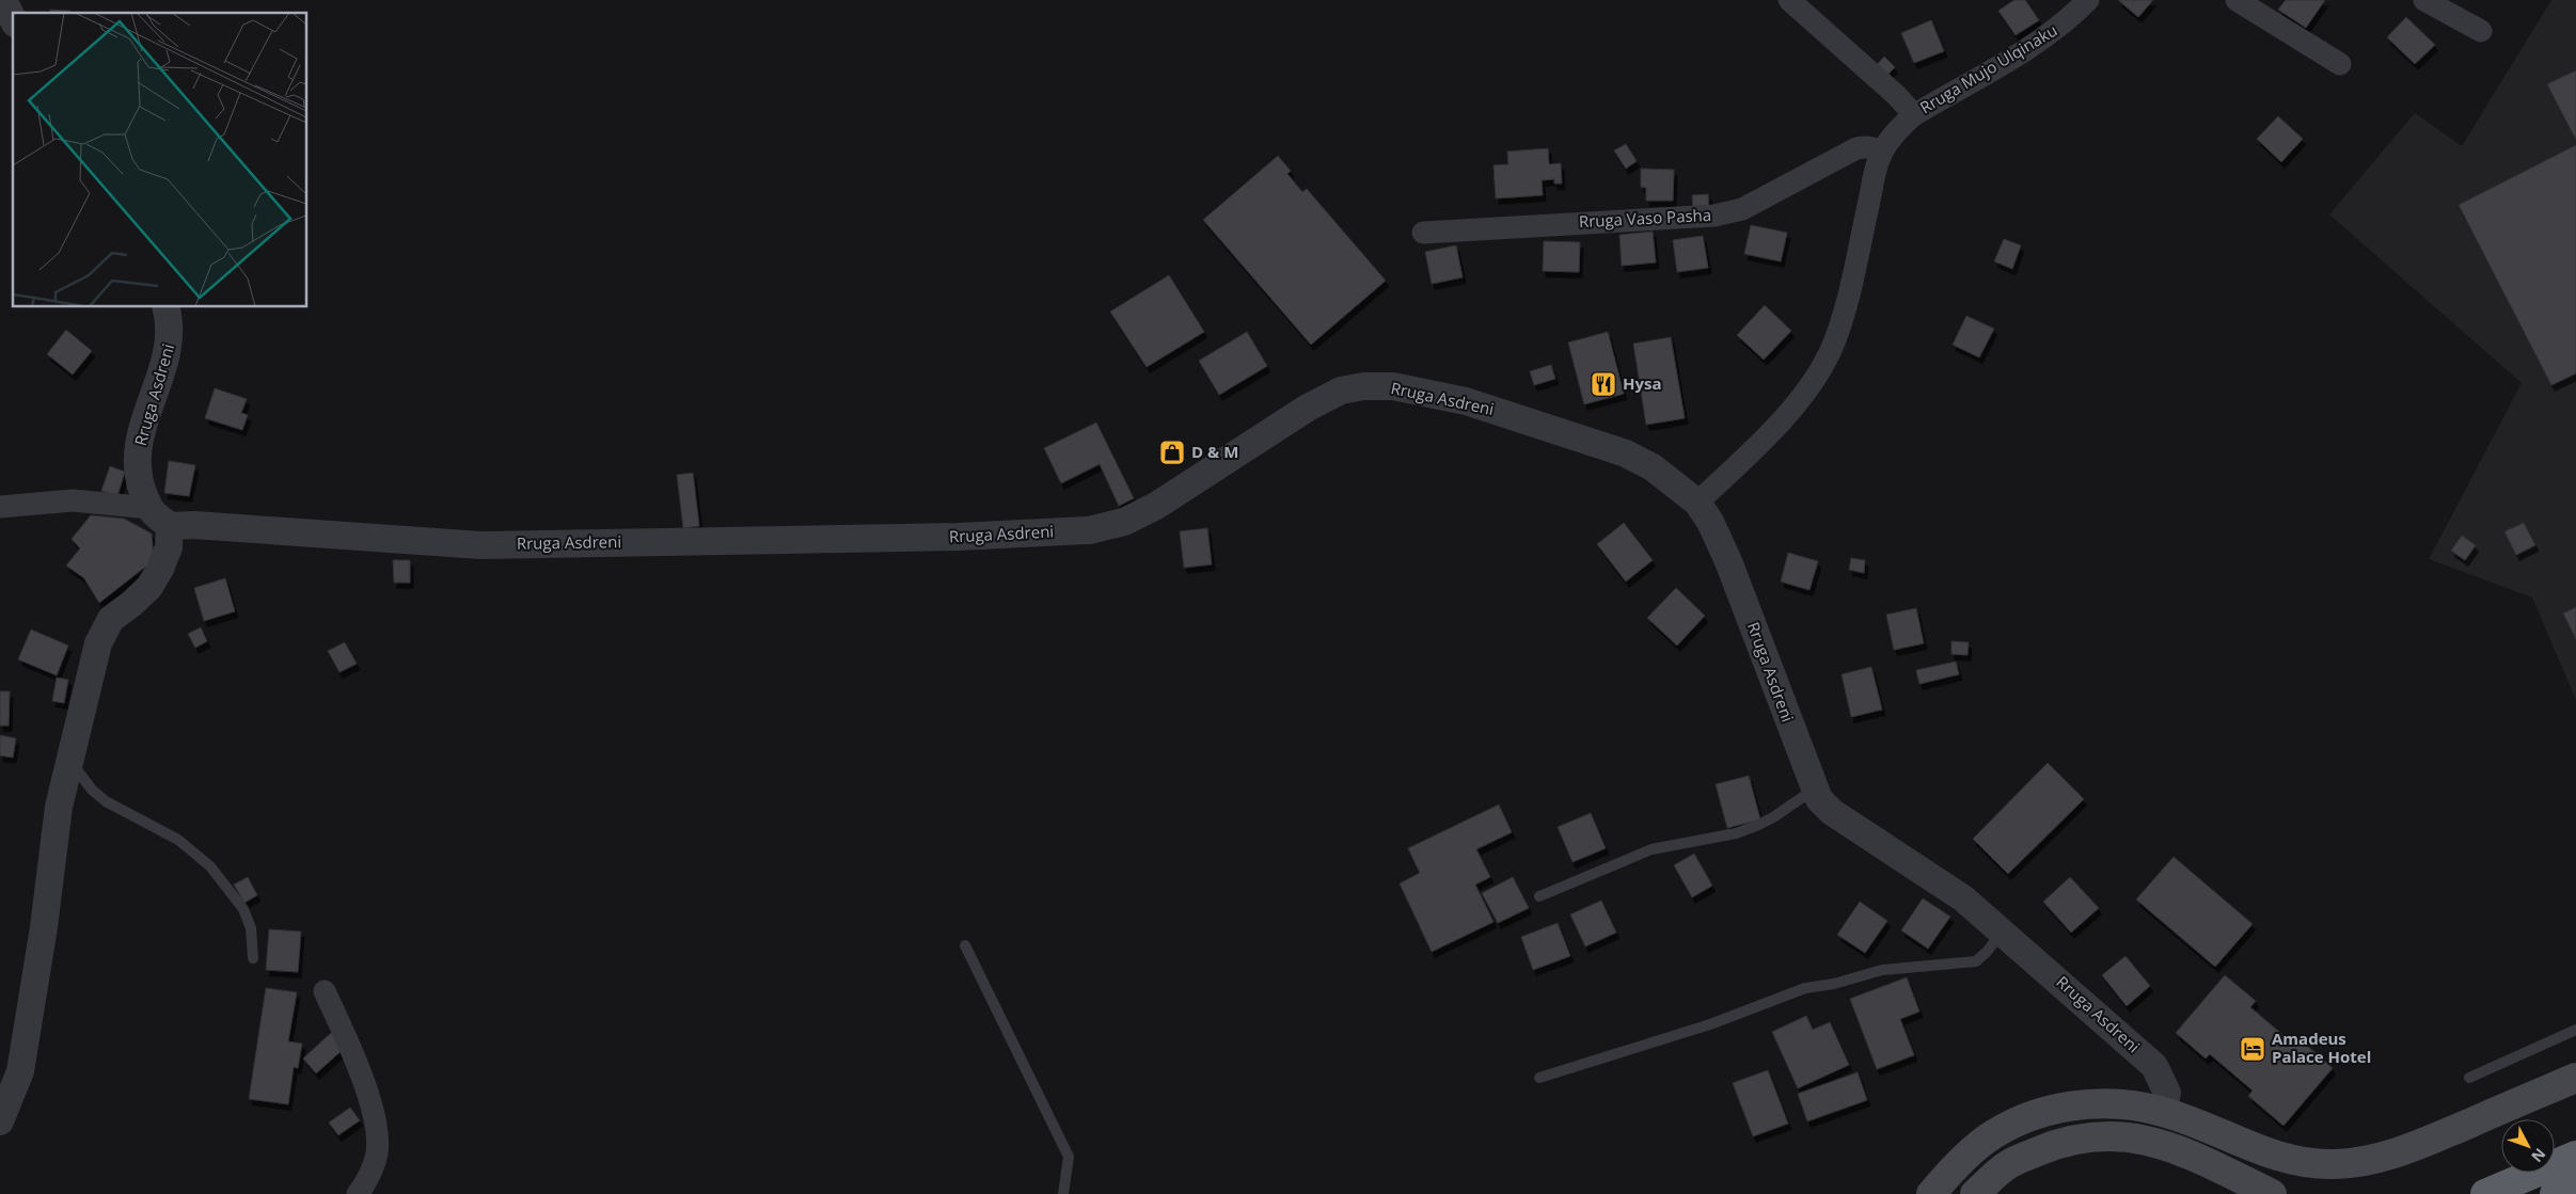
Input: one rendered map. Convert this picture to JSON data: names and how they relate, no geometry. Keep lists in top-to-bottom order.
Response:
{
  "streets": {
    "street": ["Rruga Mujo Ulqinaku", "Rruga Vaso Pasha", "Rruga Asdreni"]
  },
  "places": {
    "restaurant": ["Hysa"],
    "shop": ["D & M"],
    "hotel": ["Amadeus Palace Hotel"]
  },
  "north": "bottom right"
}
